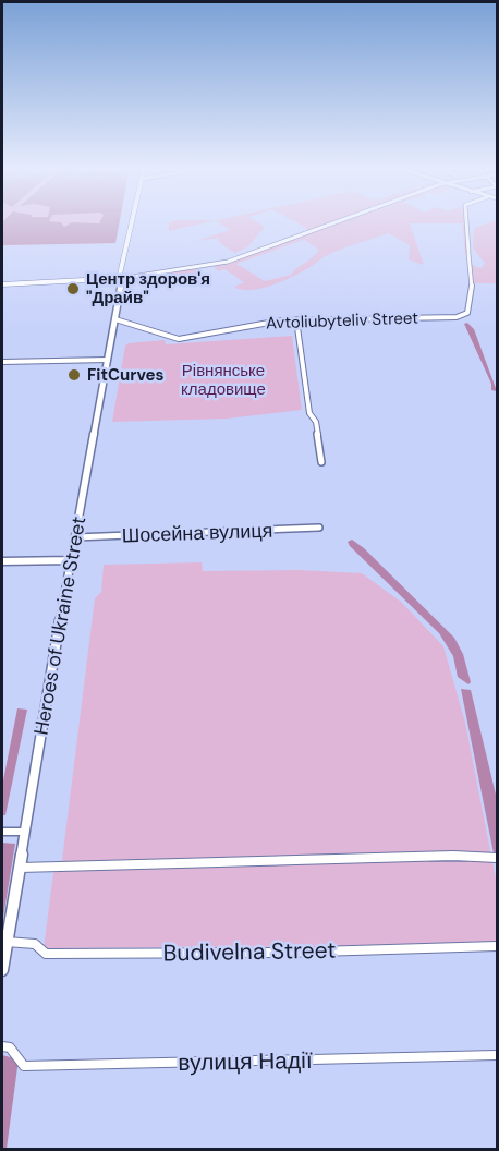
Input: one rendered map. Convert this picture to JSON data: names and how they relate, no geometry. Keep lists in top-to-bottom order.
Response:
{
  "streets": {
    "main road": ["Heroes of Ukraine Street"],
    "street": [
      "Avtoliubyteliv Street",
      "Шосейна вулиця",
      "Budivelna Street",
      "вулиця Надії"
    ]
  },
  "crossings": [
    ["Avtoliubyteliv Street", "Heroes of Ukraine Street"],
    ["Шосейна вулиця", "Heroes of Ukraine Street"],
    ["Heroes of Ukraine Street", "Budivelna Street"]
  ],
  "parks": ["Рівнянське кладовище"],
  "places": ["Центр здоров'я \"Драйв\"", "FitCurves"]
}
